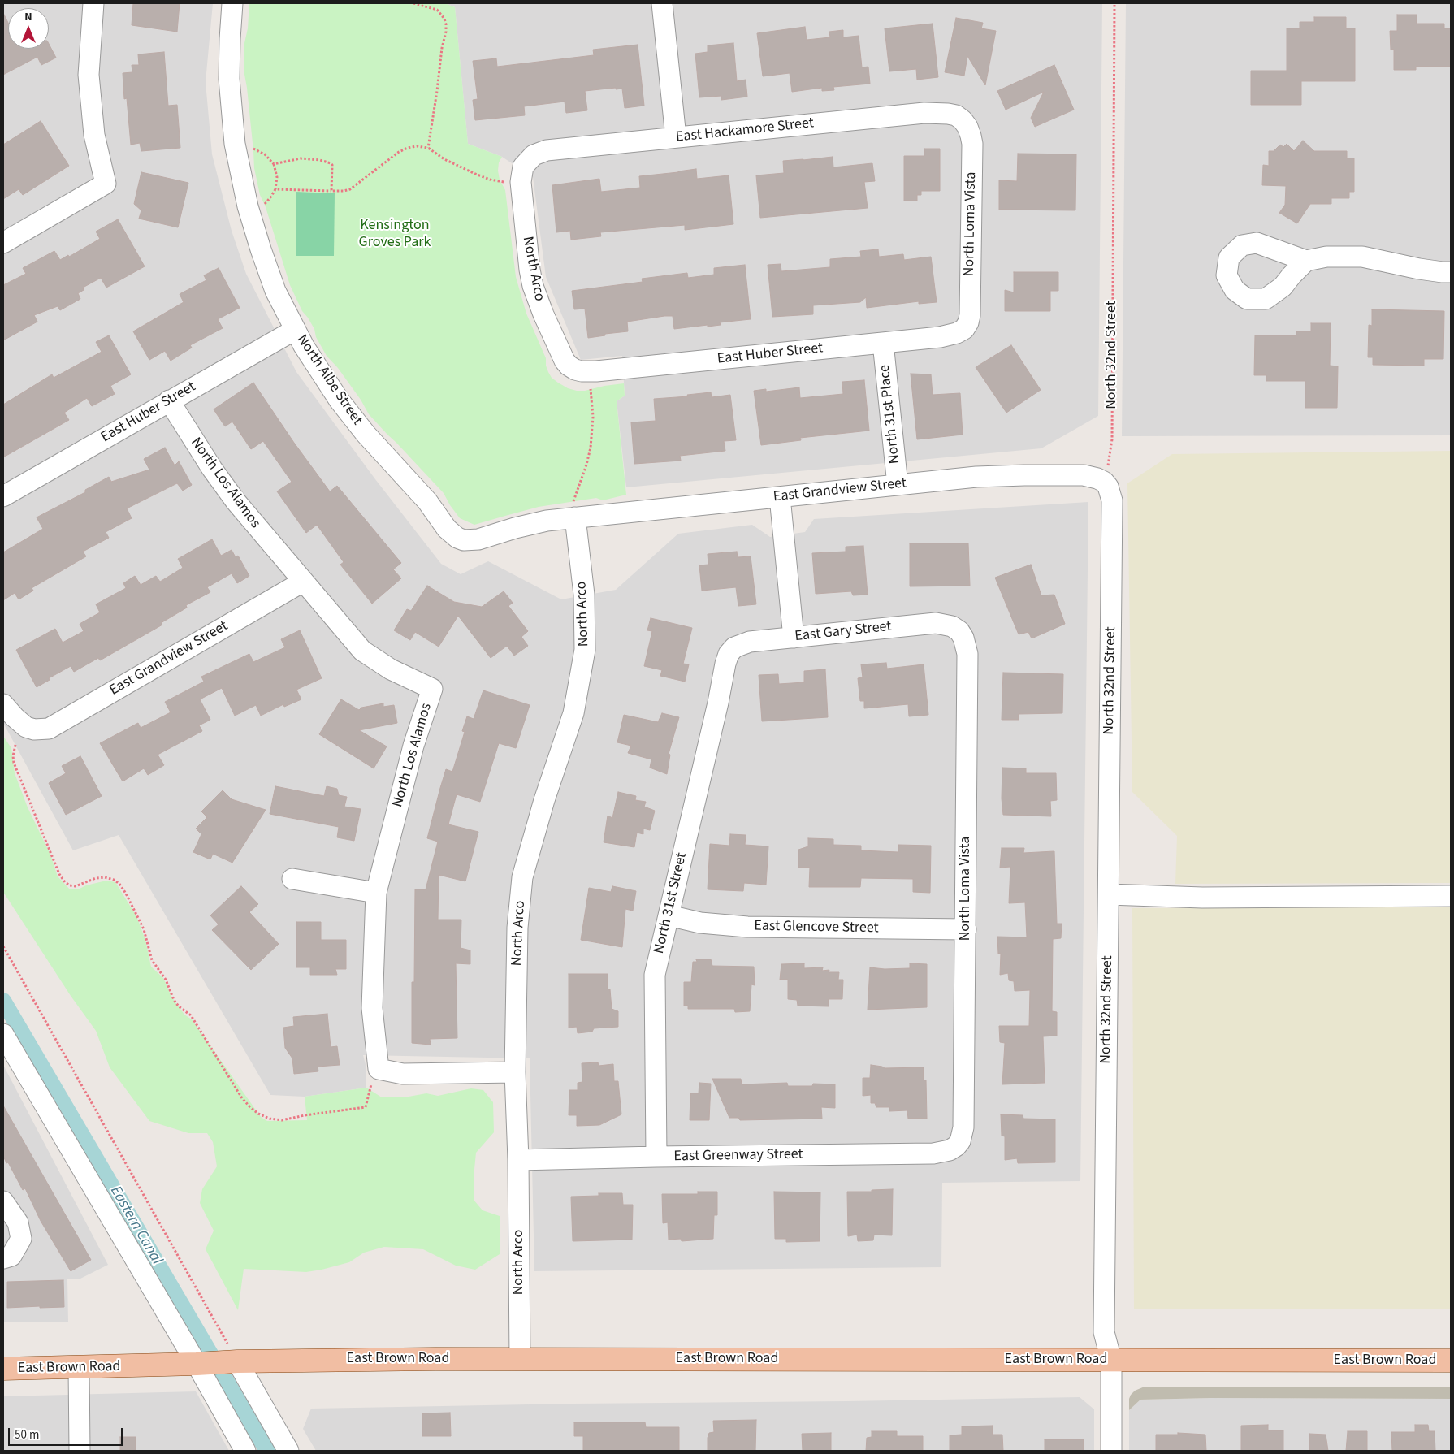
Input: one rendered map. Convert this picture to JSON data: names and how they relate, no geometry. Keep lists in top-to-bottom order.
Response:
{
  "streets": {
    "main road": ["East Brown Road"],
    "street": [
      "East Hackamore Street",
      "North Loma Vista",
      "North Arco",
      "East Huber Street",
      "North 32nd Street",
      "North Albe Street",
      "North 31st Place",
      "North Los Alamos",
      "East Grandview Street",
      "East Gary Street",
      "North 31st Street",
      "East Glencove Street",
      "East Greenway Street"
    ]
  },
  "crossings": [
    ["East Hackamore Street", "North Loma Vista"],
    ["East Hackamore Street", "North Arco"],
    ["North Loma Vista", "East Huber Street"],
    ["North Loma Vista", "East Gary Street"],
    ["North Loma Vista", "East Glencove Street"],
    ["North Loma Vista", "East Greenway Street"],
    ["North Arco", "East Huber Street"],
    ["North Arco", "North Albe Street"],
    ["North Arco", "East Grandview Street"],
    ["North Arco", "East Greenway Street"],
    ["North Arco", "East Brown Road"],
    ["East Huber Street", "North Albe Street"],
    ["East Huber Street", "North 31st Place"],
    ["East Huber Street", "North Los Alamos"],
    ["North 32nd Street", "East Grandview Street"],
    ["North 32nd Street", "East Brown Road"],
    ["North Albe Street", "East Grandview Street"],
    ["North 31st Place", "East Grandview Street"],
    ["North Los Alamos", "East Grandview Street"],
    ["East Gary Street", "North 31st Street"],
    ["North 31st Street", "East Glencove Street"],
    ["North 31st Street", "East Greenway Street"]
  ],
  "water": ["Eastern Canal"],
  "parks": ["Kensington Groves Park"],
  "scale_bar": "50 m",
  "north": "top"
}
